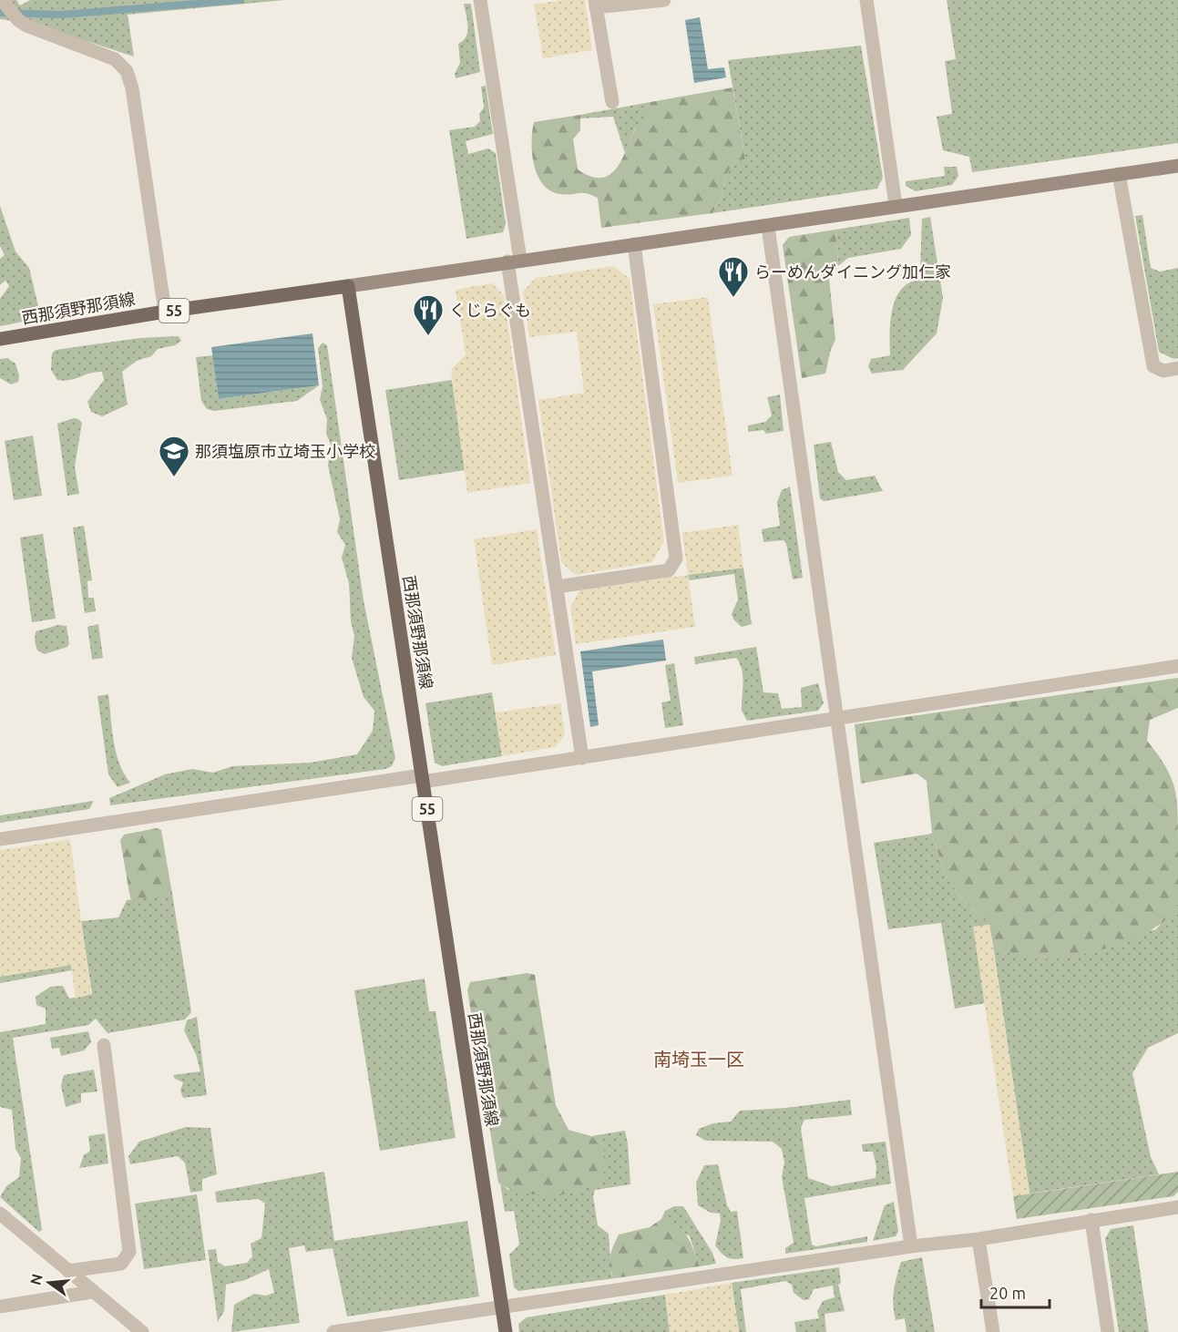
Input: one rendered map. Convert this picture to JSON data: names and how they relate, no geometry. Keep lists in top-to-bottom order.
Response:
{
  "streets": {
    "main road": ["西那須野那須線", "55"]
  },
  "districts": ["南埼玉一区"],
  "places": {
    "restaurant": ["らーめんダイニング加仁家", "くじらぐも"],
    "school or university": ["那須塩原市立埼玉小学校"]
  },
  "scale_bar": "20 m",
  "north": "left"
}
